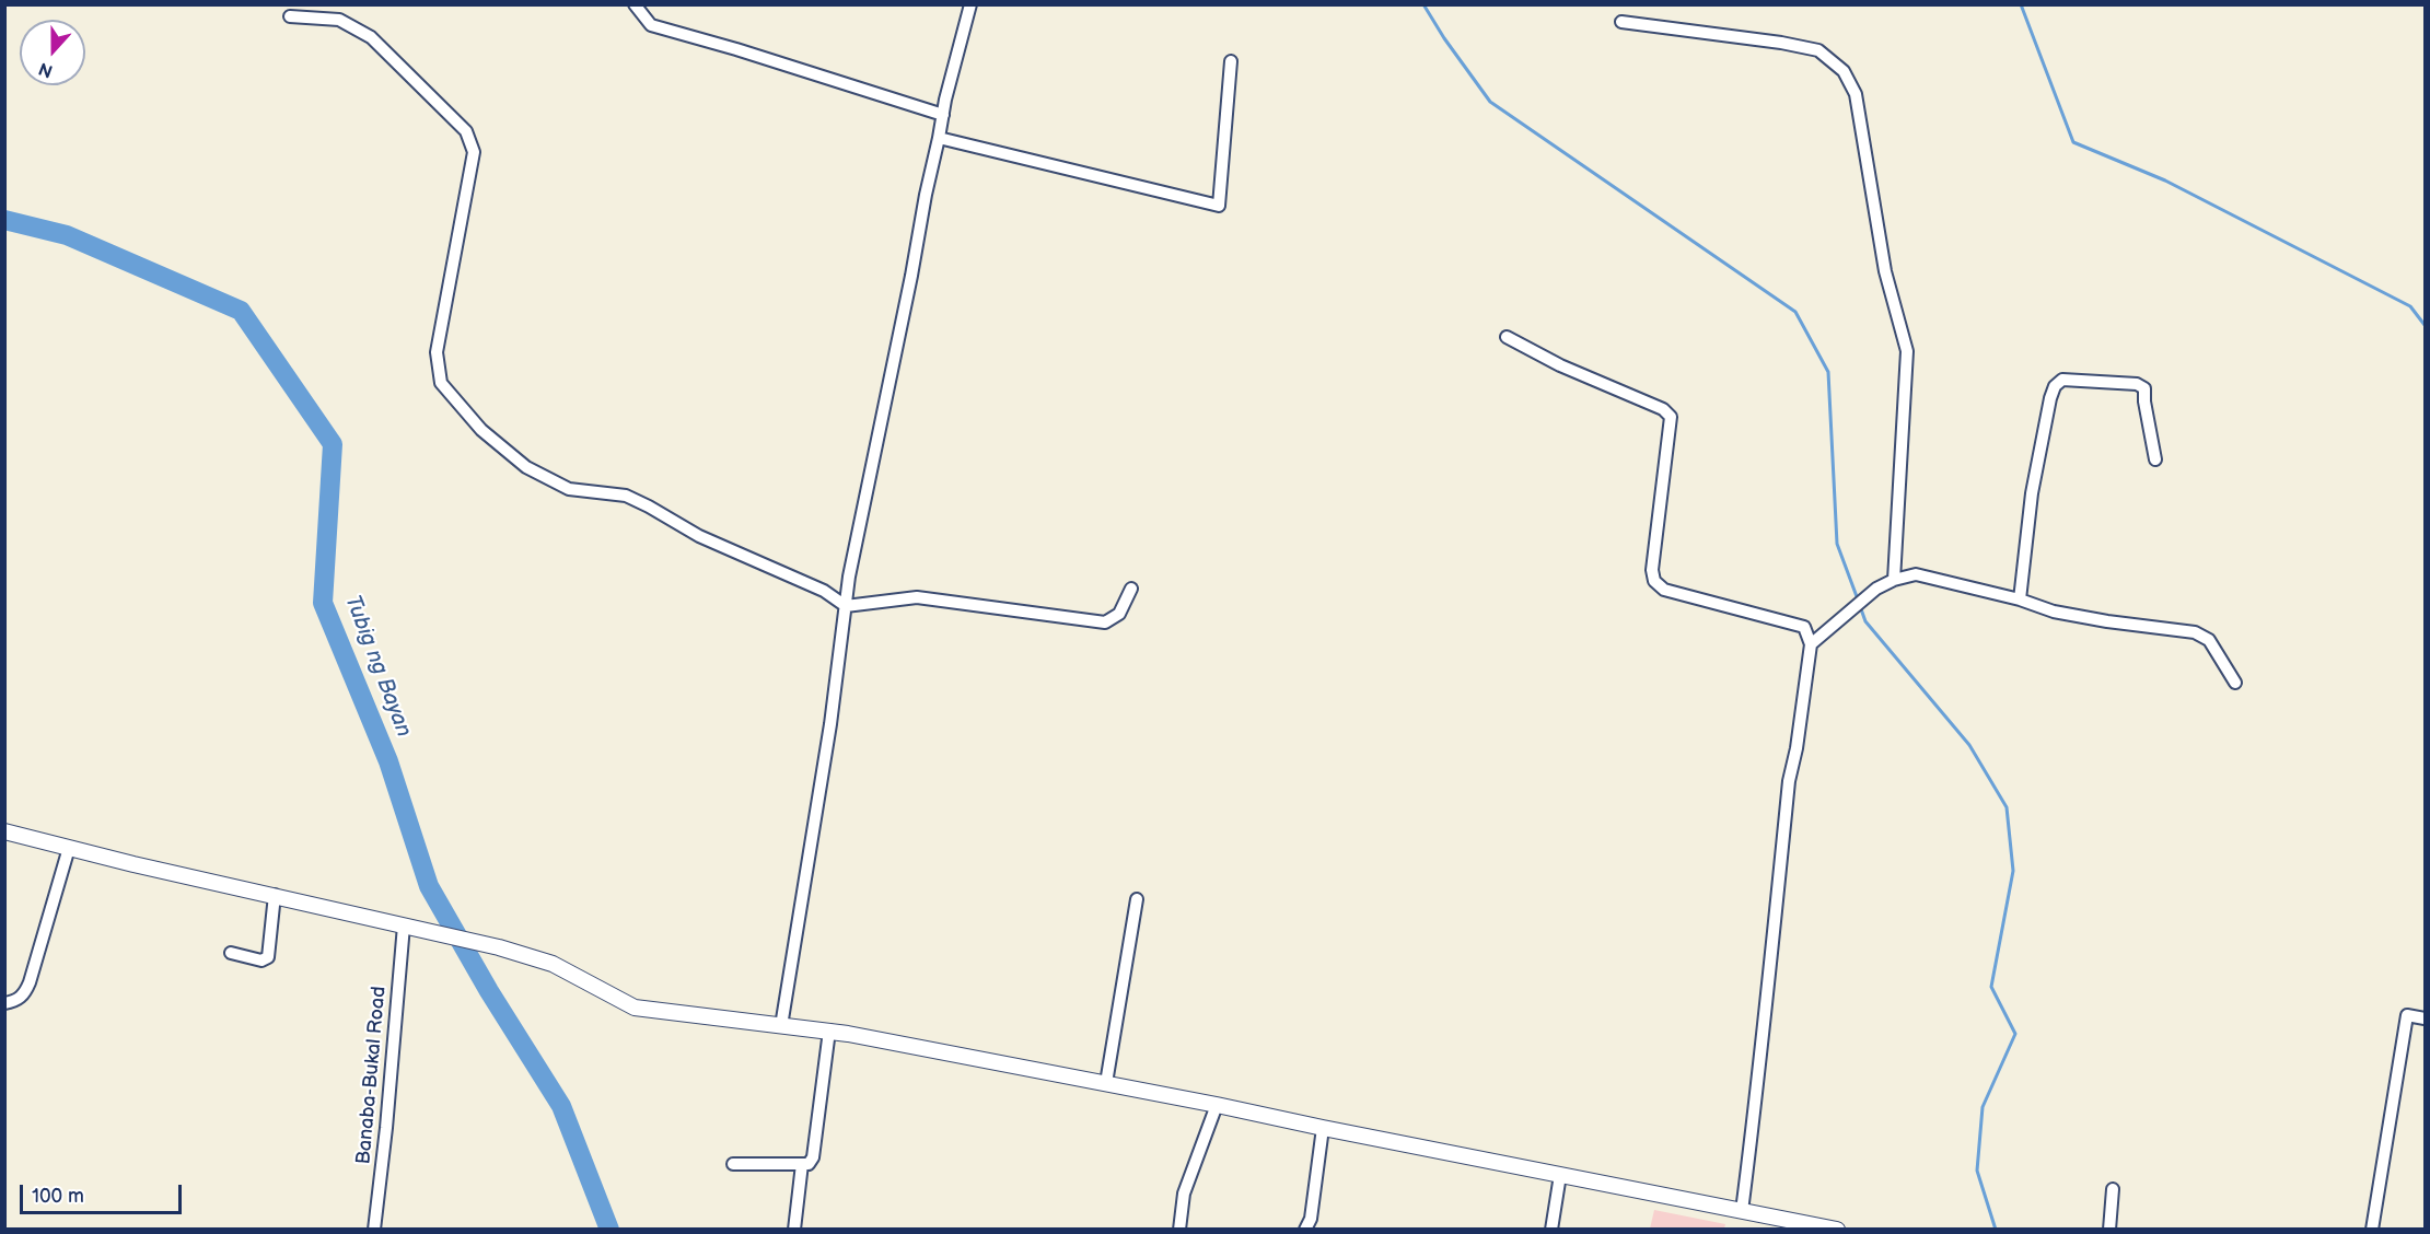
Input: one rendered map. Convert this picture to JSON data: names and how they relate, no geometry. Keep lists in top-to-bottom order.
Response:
{
  "streets": {
    "street": ["Banaba-Bukal Road"]
  },
  "water": ["Tubig ng Bayan"],
  "scale_bar": "100 m",
  "north": "bottom"
}
